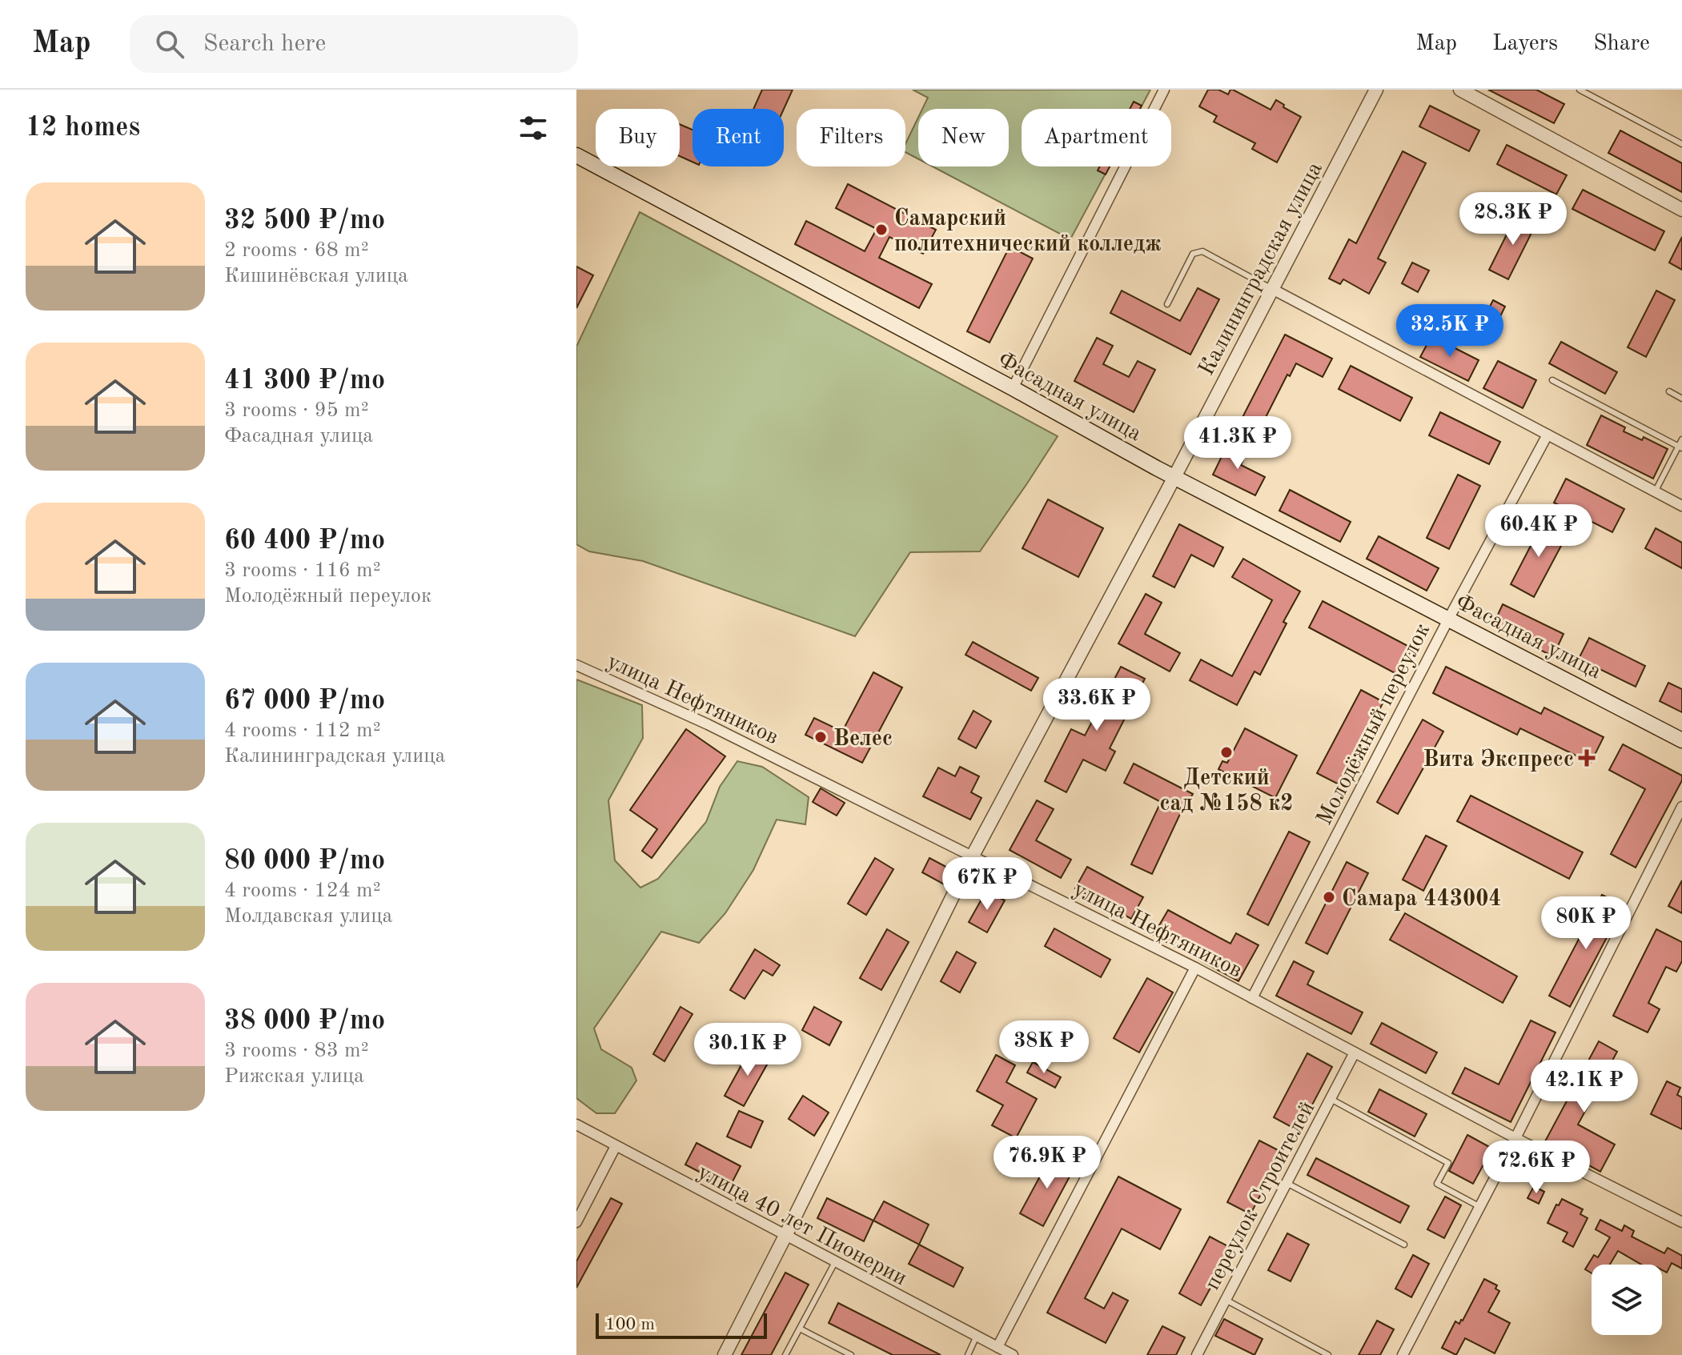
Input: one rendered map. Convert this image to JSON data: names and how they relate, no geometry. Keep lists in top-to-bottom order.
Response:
{
  "streets": {
    "main road": ["Фасадная улица"],
    "street": [
      "Калининградская улица",
      "улица Нефтяников",
      "Молодёжный переулок",
      "переулок Строителей",
      "улица 40 лет Пионерии"
    ]
  },
  "crossings": [
    ["Калининградская улица", "Фасадная улица"],
    ["Калининградская улица", "улица Нефтяников"],
    ["Калининградская улица", "улица 40 лет Пионерии"],
    ["Фасадная улица", "Молодёжный переулок"],
    ["улица Нефтяников", "Молодёжный переулок"],
    ["улица Нефтяников", "переулок Строителей"]
  ],
  "places": {
    "other": [
      "Самарский политехнический колледж",
      "Велес",
      "Детский сад №158 к2",
      "Самара 443004"
    ],
    "health": ["Вита Экспресс"]
  },
  "scale_bar": "100 m",
  "page": {
    "header": "Map",
    "search": "Search here",
    "nav": ["Map", "Layers", "Share"],
    "heading": "12 homes",
    "chip": [
      "Buy",
      "Rent",
      "Filters",
      "New",
      "Apartment"
    ],
    "list": [
      {
        "name": "32 500 ₽/mo",
        "note": "2 rooms · 68 m² · Кишинёвская улица"
      },
      {
        "name": "41 300 ₽/mo",
        "note": "3 rooms · 95 m² · Фасадная улица"
      },
      {
        "name": "60 400 ₽/mo",
        "note": "3 rooms · 116 m² · Молодёжный переулок"
      },
      {
        "name": "67 000 ₽/mo",
        "note": "4 rooms · 112 m² · Калининградская улица"
      },
      {
        "name": "80 000 ₽/mo",
        "note": "4 rooms · 124 m² · Молдавская улица"
      },
      {
        "name": "38 000 ₽/mo",
        "note": "3 rooms · 83 m² · Рижская улица"
      }
    ],
    "price": [
      "28.3K ₽",
      "32.5K ₽",
      "41.3K ₽",
      "60.4K ₽",
      "33.6K ₽",
      "67K ₽",
      "80K ₽",
      "38K ₽",
      "30.1K ₽",
      "42.1K ₽",
      "76.9K ₽",
      "72.6K ₽"
    ],
    "scale": "100 m"
  }
}
